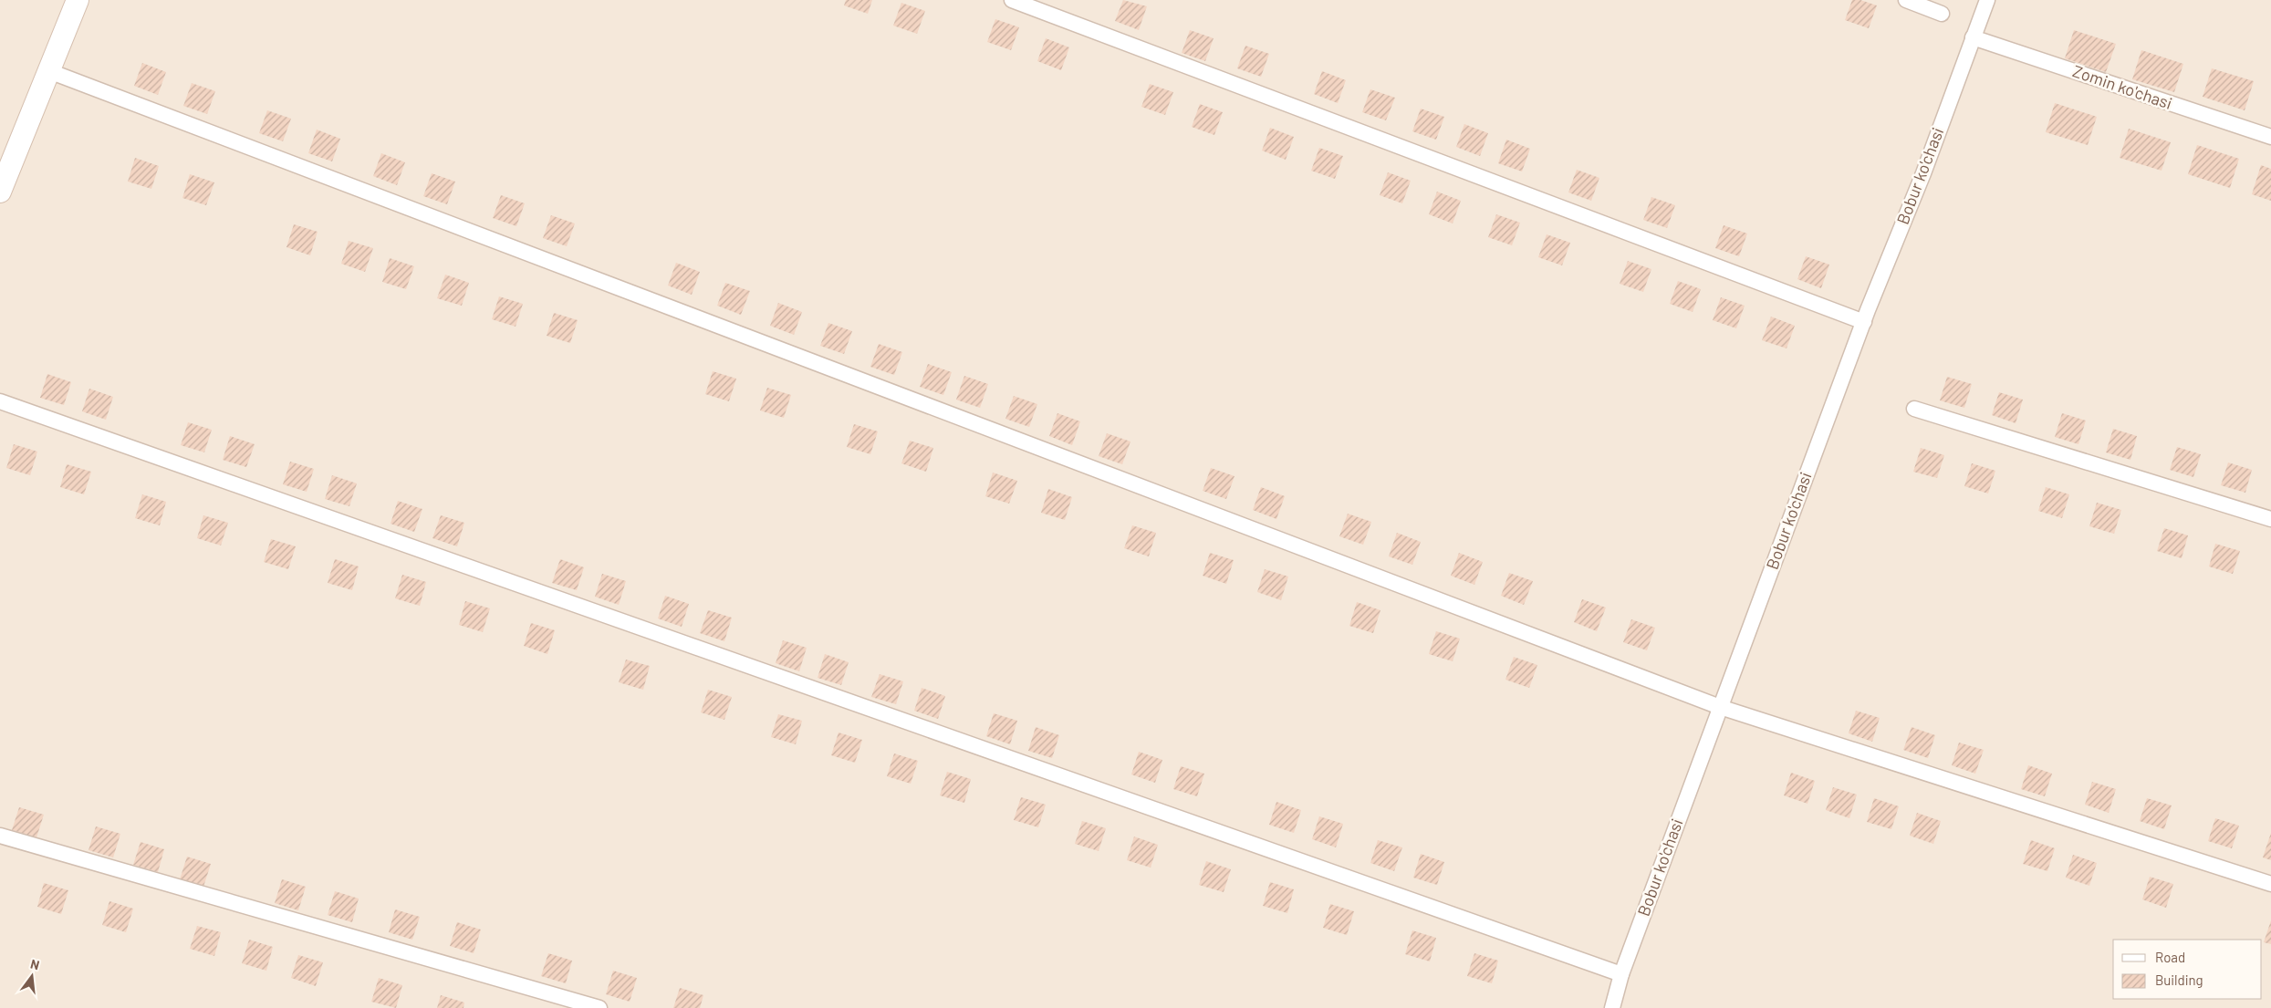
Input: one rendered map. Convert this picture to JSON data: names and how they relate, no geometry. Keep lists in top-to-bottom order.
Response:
{
  "streets": {
    "street": ["Zomin ko'chasi", "Bobur ko'chasi"]
  },
  "crossings": [
    ["Zomin ko'chasi", "Bobur ko'chasi"]
  ],
  "legend": ["Road", "Building"],
  "north": "top"
}
